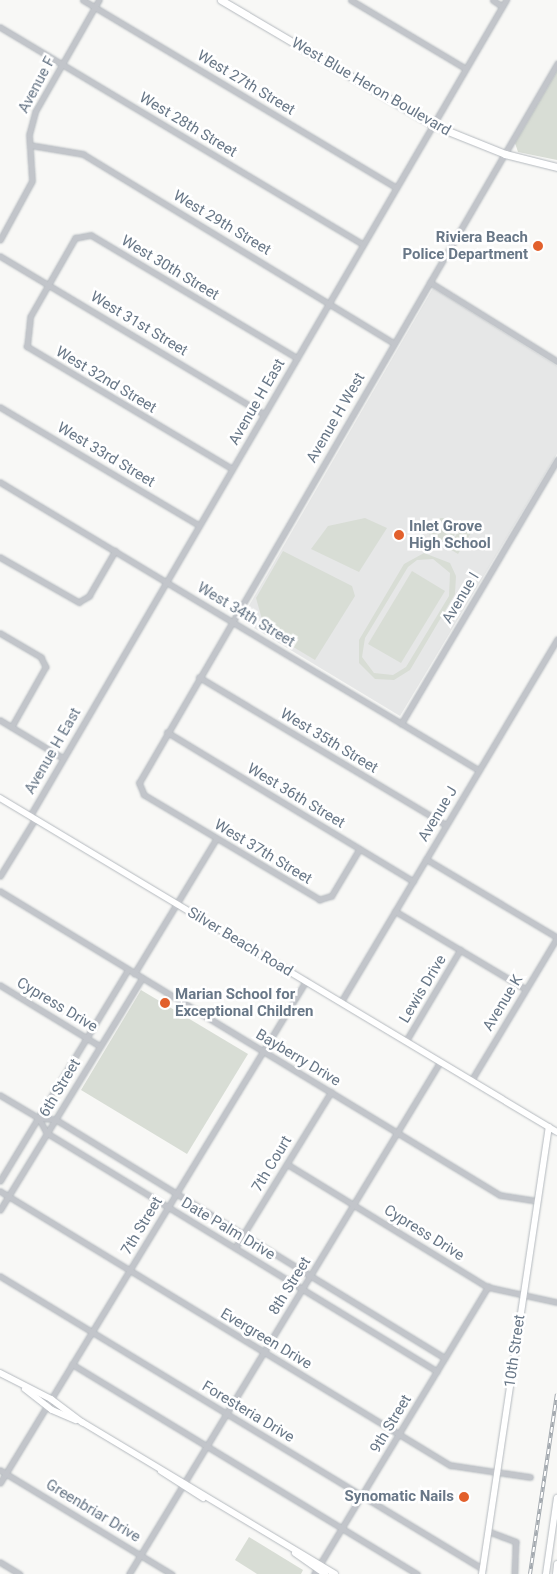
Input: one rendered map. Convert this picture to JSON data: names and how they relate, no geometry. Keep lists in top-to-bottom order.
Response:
{
  "streets": {
    "main road": ["West Blue Heron Boulevard"],
    "street": [
      "West 27th Street",
      "Avenue F",
      "West 28th Street",
      "West 29th Street",
      "West 30th Street",
      "West 31st Street",
      "West 32nd Street",
      "Avenue H East",
      "Avenue H West",
      "West 33rd Street",
      "Avenue I",
      "West 34th Street",
      "West 35th Street",
      "West 36th Street",
      "Avenue J",
      "West 37th Street",
      "Silver Beach Road",
      "Lewis Drive",
      "Avenue K",
      "Cypress Drive",
      "Bayberry Drive",
      "6th Street",
      "7th Court",
      "7th Street",
      "Date Palm Drive",
      "8th Street",
      "Evergreen Drive",
      "10th Street",
      "Foresteria Drive",
      "9th Street",
      "Greenbriar Drive"
    ]
  },
  "crossings": [
    ["West 27th Street", "Avenue F"],
    ["West 27th Street", "Avenue H East"],
    ["Avenue F", "West 28th Street"],
    ["Avenue F", "West 29th Street"],
    ["West Blue Heron Boulevard", "Avenue H East"],
    ["West Blue Heron Boulevard", "Avenue H West"],
    ["West 28th Street", "Avenue H East"],
    ["West 29th Street", "Avenue H East"],
    ["West 29th Street", "Avenue H West"],
    ["West 30th Street", "West 31st Street"],
    ["West 30th Street", "West 32nd Street"],
    ["West 30th Street", "Avenue H East"],
    ["West 31st Street", "West 32nd Street"],
    ["West 31st Street", "Avenue H East"],
    ["West 32nd Street", "Avenue H East"],
    ["Avenue H East", "West 33rd Street"],
    ["Avenue H East", "West 34th Street"],
    ["Avenue H East", "Silver Beach Road"],
    ["Avenue H West", "West 34th Street"],
    ["Avenue H West", "West 35th Street"],
    ["Avenue H West", "West 36th Street"],
    ["Avenue H West", "West 37th Street"],
    ["Avenue I", "West 34th Street"],
    ["West 34th Street", "Avenue J"],
    ["West 35th Street", "Avenue J"],
    ["West 36th Street", "Avenue J"],
    ["West 36th Street", "West 37th Street"],
    ["Avenue J", "Silver Beach Road"],
    ["Silver Beach Road", "Lewis Drive"],
    ["Silver Beach Road", "Avenue K"],
    ["Silver Beach Road", "7th Street"],
    ["Silver Beach Road", "8th Street"],
    ["Silver Beach Road", "10th Street"],
    ["Cypress Drive", "6th Street"],
    ["Cypress Drive", "7th Court"],
    ["Cypress Drive", "8th Street"],
    ["Cypress Drive", "10th Street"],
    ["Cypress Drive", "9th Street"],
    ["Bayberry Drive", "6th Street"],
    ["Bayberry Drive", "7th Court"],
    ["Bayberry Drive", "7th Street"],
    ["Bayberry Drive", "8th Street"],
    ["Bayberry Drive", "10th Street"],
    ["6th Street", "Date Palm Drive"],
    ["6th Street", "Evergreen Drive"],
    ["7th Court", "Date Palm Drive"],
    ["7th Street", "Date Palm Drive"],
    ["7th Street", "Evergreen Drive"],
    ["7th Street", "Foresteria Drive"],
    ["7th Street", "Greenbriar Drive"],
    ["Date Palm Drive", "8th Street"],
    ["Date Palm Drive", "9th Street"],
    ["8th Street", "Evergreen Drive"],
    ["8th Street", "Foresteria Drive"],
    ["8th Street", "Greenbriar Drive"],
    ["Evergreen Drive", "10th Street"],
    ["Evergreen Drive", "9th Street"],
    ["10th Street", "Foresteria Drive"],
    ["Foresteria Drive", "9th Street"]
  ],
  "places": [
    "Riviera Beach Police Department",
    "Inlet Grove High School",
    "Marian School for Exceptional Children",
    "Synomatic Nails"
  ]
}
